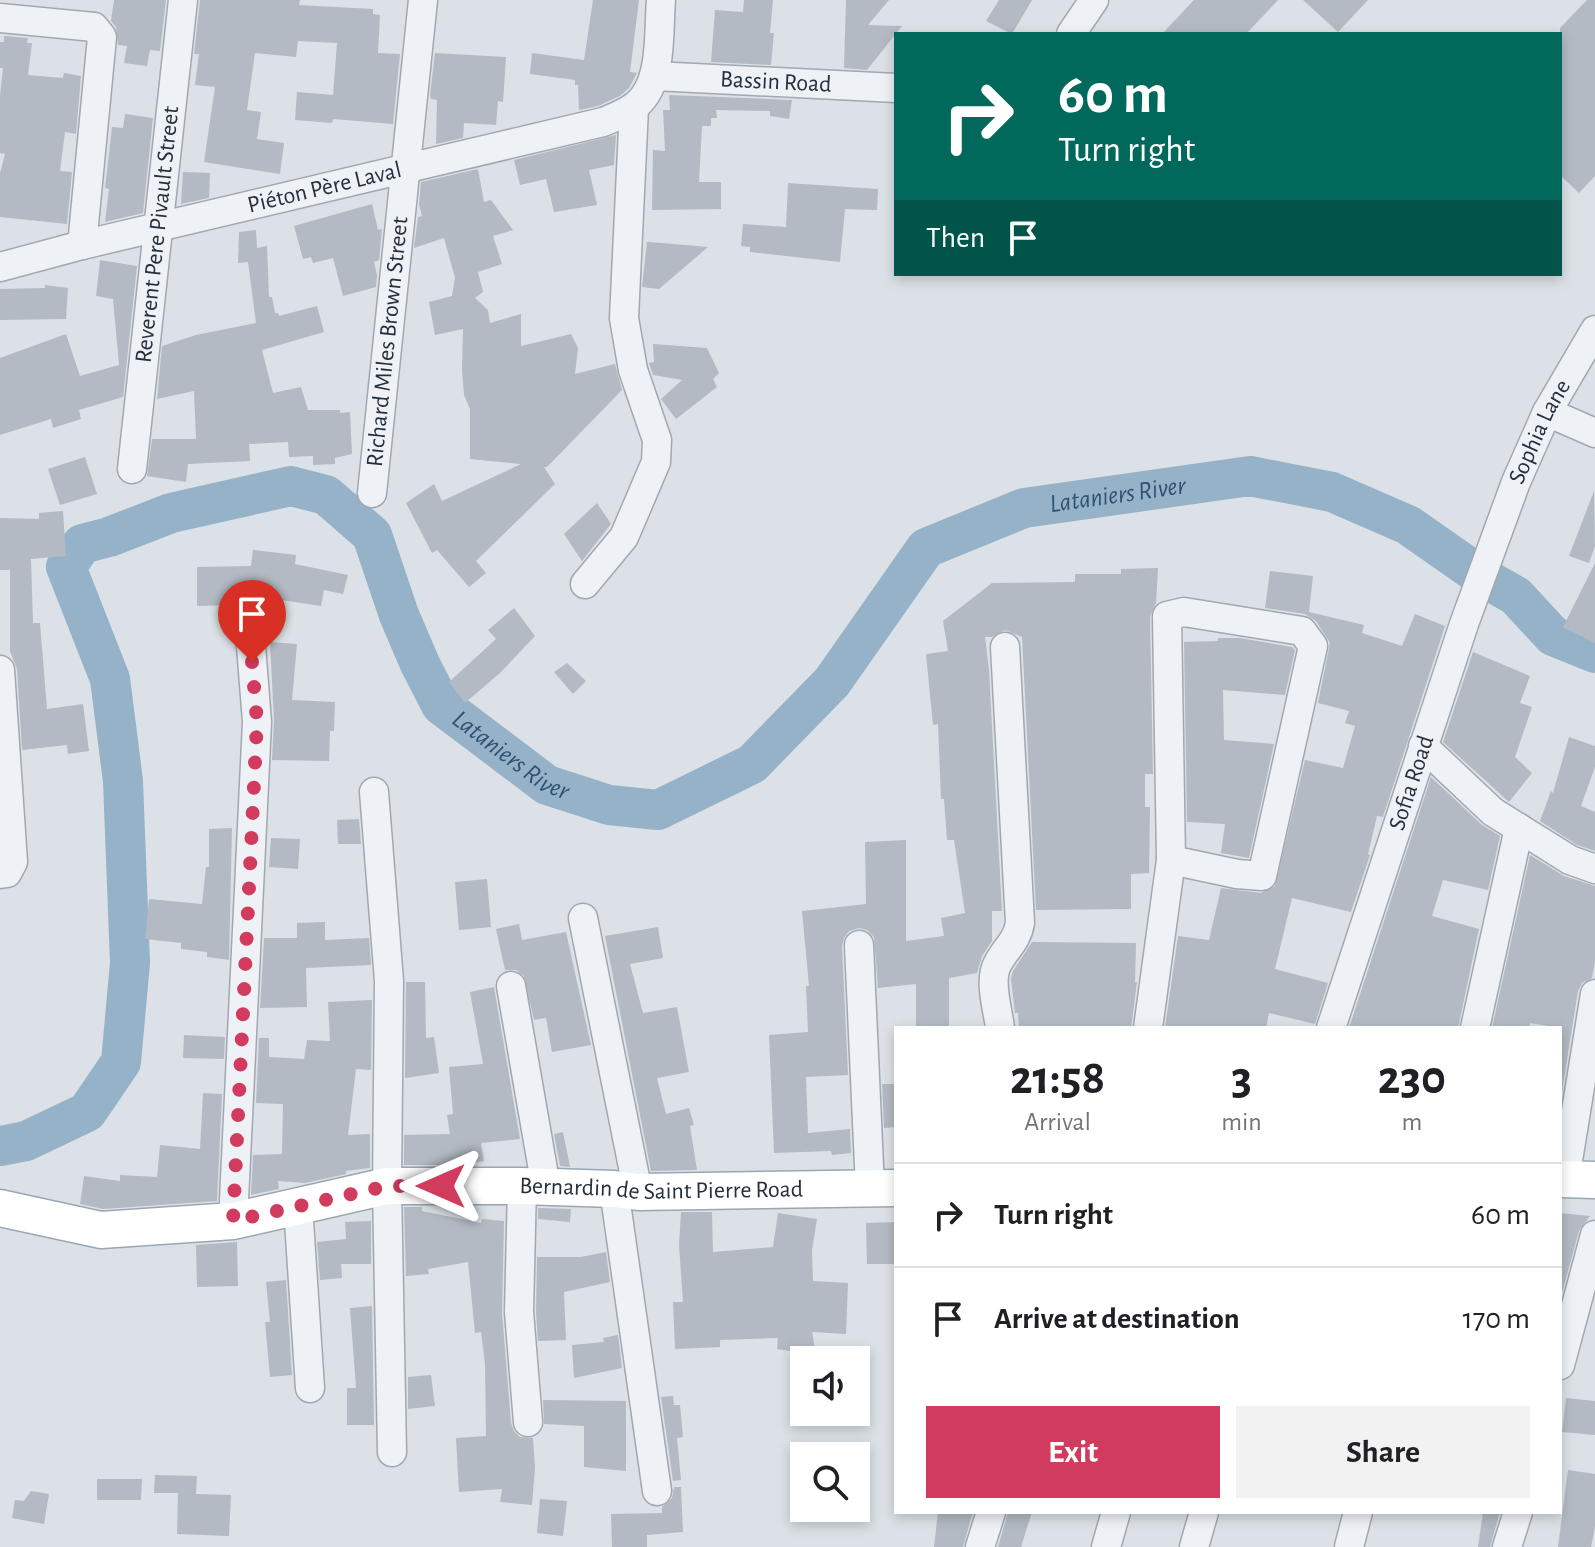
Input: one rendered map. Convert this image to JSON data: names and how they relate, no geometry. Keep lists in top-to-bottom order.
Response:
{
  "streets": {
    "main road": ["Bernardin de Saint Pierre Road"],
    "street": [
      "Bassin Road",
      "Piéton Père Laval",
      "Reverent Pere Pivault Street",
      "Richard Miles Brown Street",
      "Sophia Lane",
      "Sofia Road"
    ]
  },
  "crossings": [
    ["Bassin Road", "Piéton Père Laval"],
    ["Piéton Père Laval", "Reverent Pere Pivault Street"],
    ["Piéton Père Laval", "Richard Miles Brown Street"],
    ["Sophia Lane", "Sofia Road"]
  ],
  "water": ["Lataniers River"],
  "page": {
    "turn": ["60 m", "Turn right"],
    "then": "Then",
    "eta": [
      "21:58",
      "Arrival",
      "3",
      "min",
      "230",
      "m"
    ],
    "list": [
      {
        "name": "Turn right",
        "value": "60 m"
      },
      {
        "name": "Arrive at destination",
        "value": "170 m"
      }
    ],
    "buttons": ["Exit", "Share"]
  }
}
